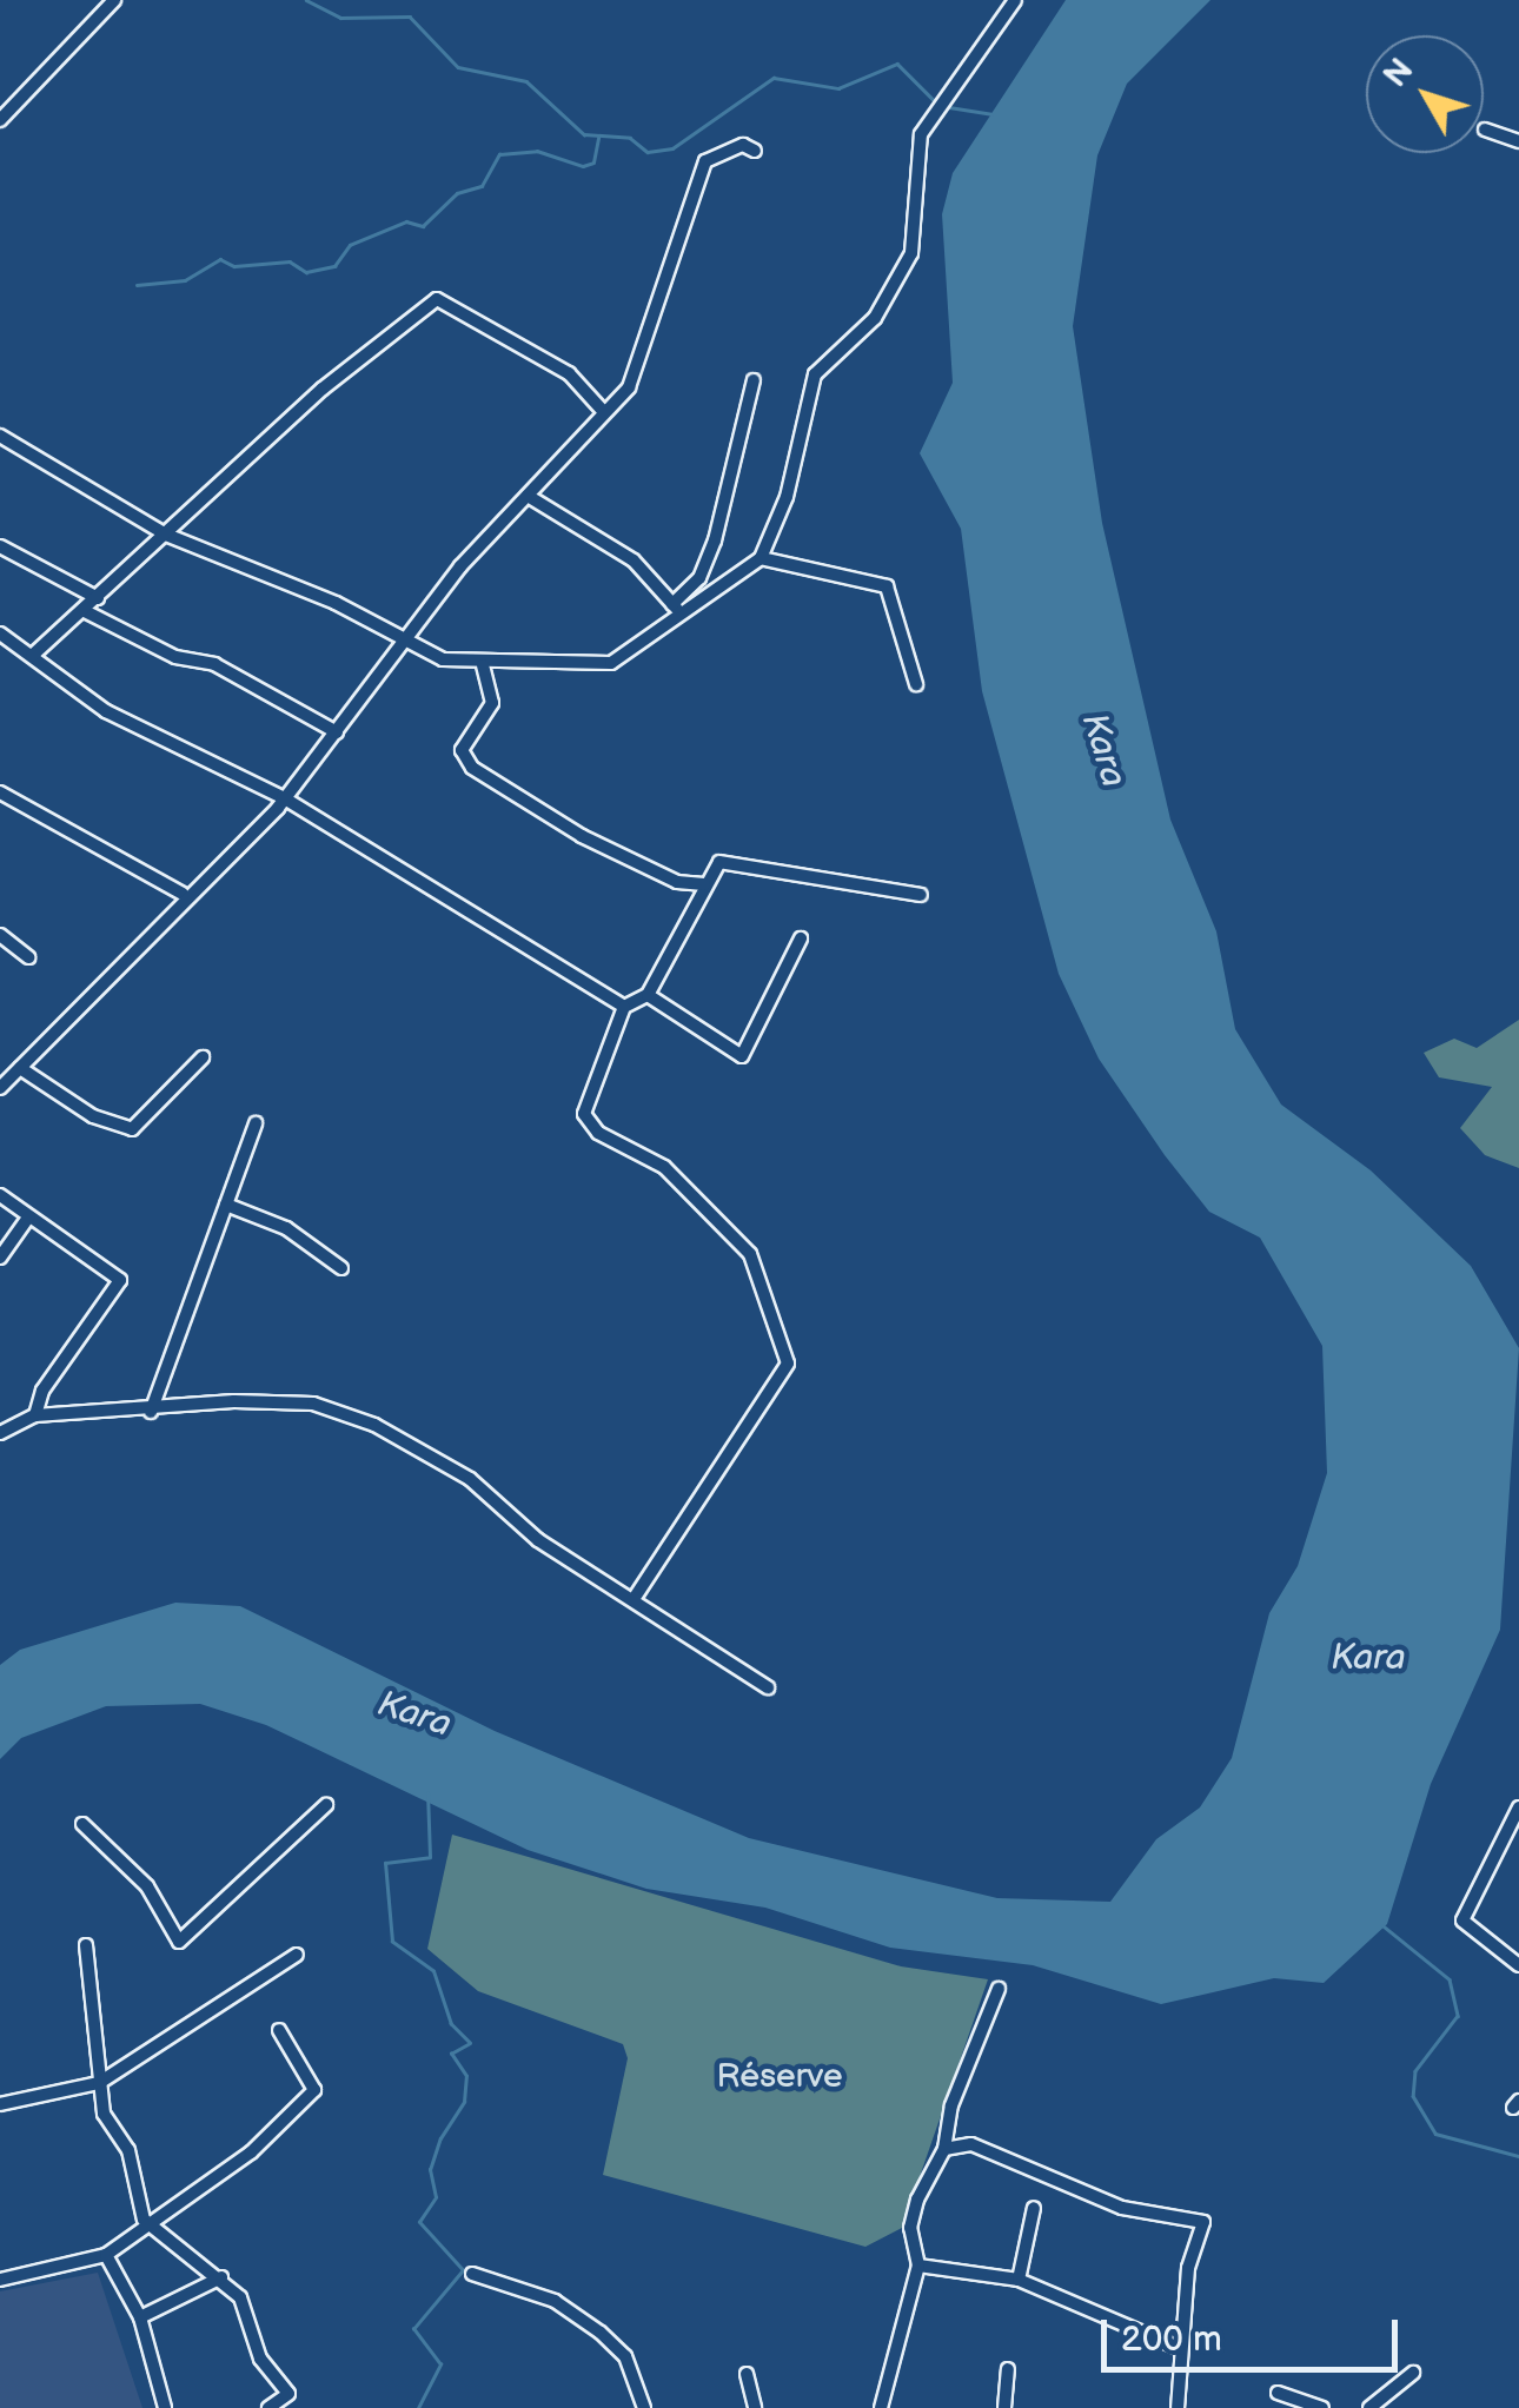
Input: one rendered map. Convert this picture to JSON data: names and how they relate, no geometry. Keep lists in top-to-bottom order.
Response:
{
  "water": ["Kara"],
  "parks": ["Réserve"],
  "scale_bar": "200 m",
  "north": "top left"
}
